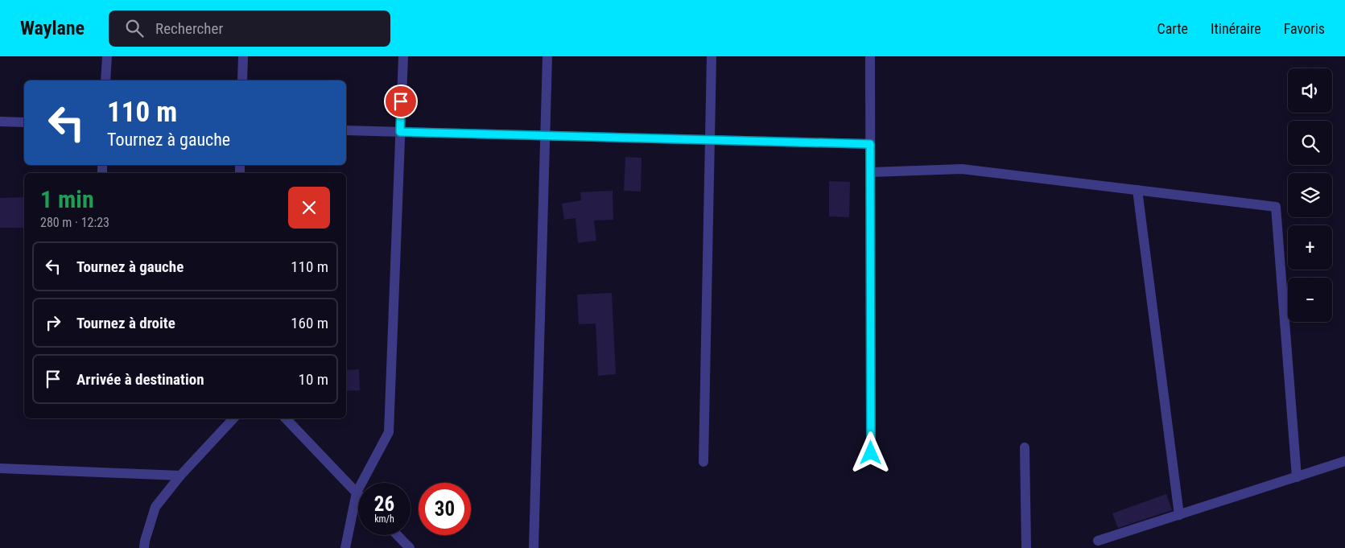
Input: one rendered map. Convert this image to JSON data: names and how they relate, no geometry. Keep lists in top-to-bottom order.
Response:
{
  "page": {
    "header": "Waylane",
    "search": "Rechercher",
    "nav": ["Carte", "Itinéraire", "Favoris"],
    "map_buttons": ["+", "−"],
    "turn": ["110 m", "Tournez à gauche"],
    "heading": ["1 min", "280 m · 12:23"],
    "list": [
      {
        "name": "Tournez à gauche",
        "value": "110 m"
      },
      {
        "name": "Tournez à droite",
        "value": "160 m"
      },
      {
        "name": "Arrivée à destination",
        "value": "10 m"
      }
    ],
    "speed": "26 km/h",
    "limit": "30"
  }
}
